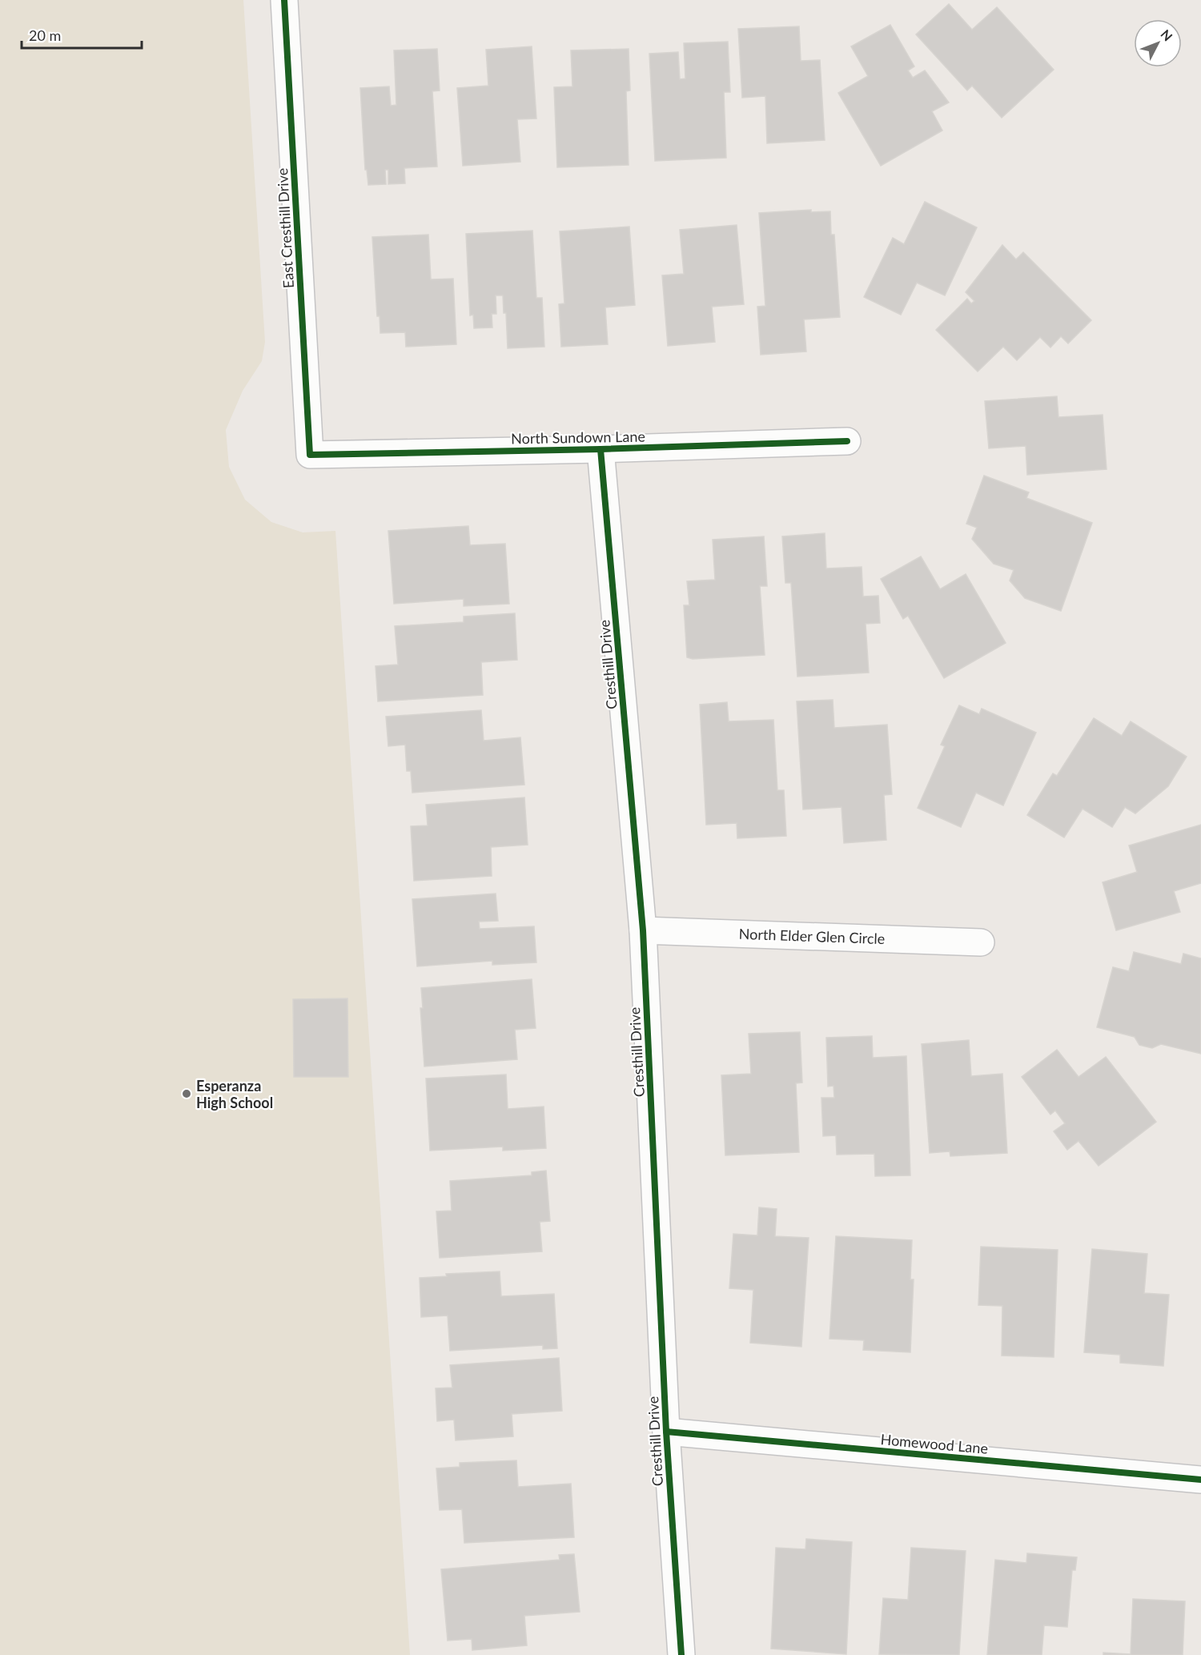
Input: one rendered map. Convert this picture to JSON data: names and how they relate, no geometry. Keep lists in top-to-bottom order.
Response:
{
  "streets": {
    "street": [
      "East Cresthill Drive",
      "North Sundown Lane",
      "Cresthill Drive",
      "North Elder Glen Circle",
      "Homewood Lane"
    ]
  },
  "crossings": [
    ["East Cresthill Drive", "North Sundown Lane"],
    ["North Sundown Lane", "Cresthill Drive"],
    ["Cresthill Drive", "North Elder Glen Circle"],
    ["Cresthill Drive", "Homewood Lane"]
  ],
  "places": ["Esperanza High School"],
  "scale_bar": "20 m",
  "north": "top right"
}
